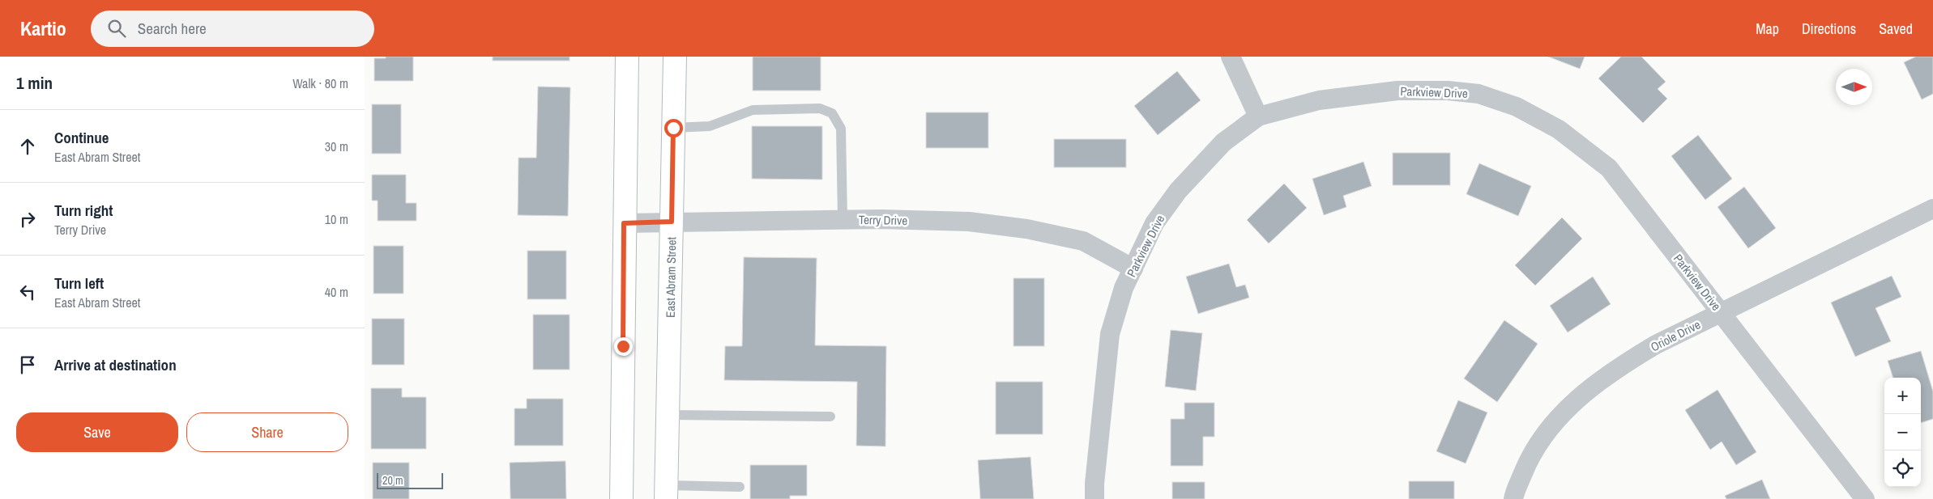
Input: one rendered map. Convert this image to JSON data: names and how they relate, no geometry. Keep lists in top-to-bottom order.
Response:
{
  "streets": {
    "main road": ["East Abram Street"],
    "street": ["Parkview Drive", "Terry Drive", "Oriole Drive"]
  },
  "crossings": [
    ["Parkview Drive", "Terry Drive"],
    ["Parkview Drive", "Oriole Drive"],
    ["Terry Drive", "East Abram Street"]
  ],
  "scale_bar": "20 m",
  "north": "right",
  "page": {
    "header": "Kartio",
    "search": "Search here",
    "nav": ["Map", "Directions", "Saved"],
    "heading": ["1 min", "Walk · 80 m"],
    "list": [
      ["Continue", "East Abram Street", "30 m"],
      ["Turn right", "Terry Drive", "10 m"],
      ["Turn left", "East Abram Street", "40 m"],
      "Arrive at destination"
    ],
    "map_buttons": ["+", "−"],
    "buttons": ["Save", "Share"],
    "scale": "20 m"
  }
}
